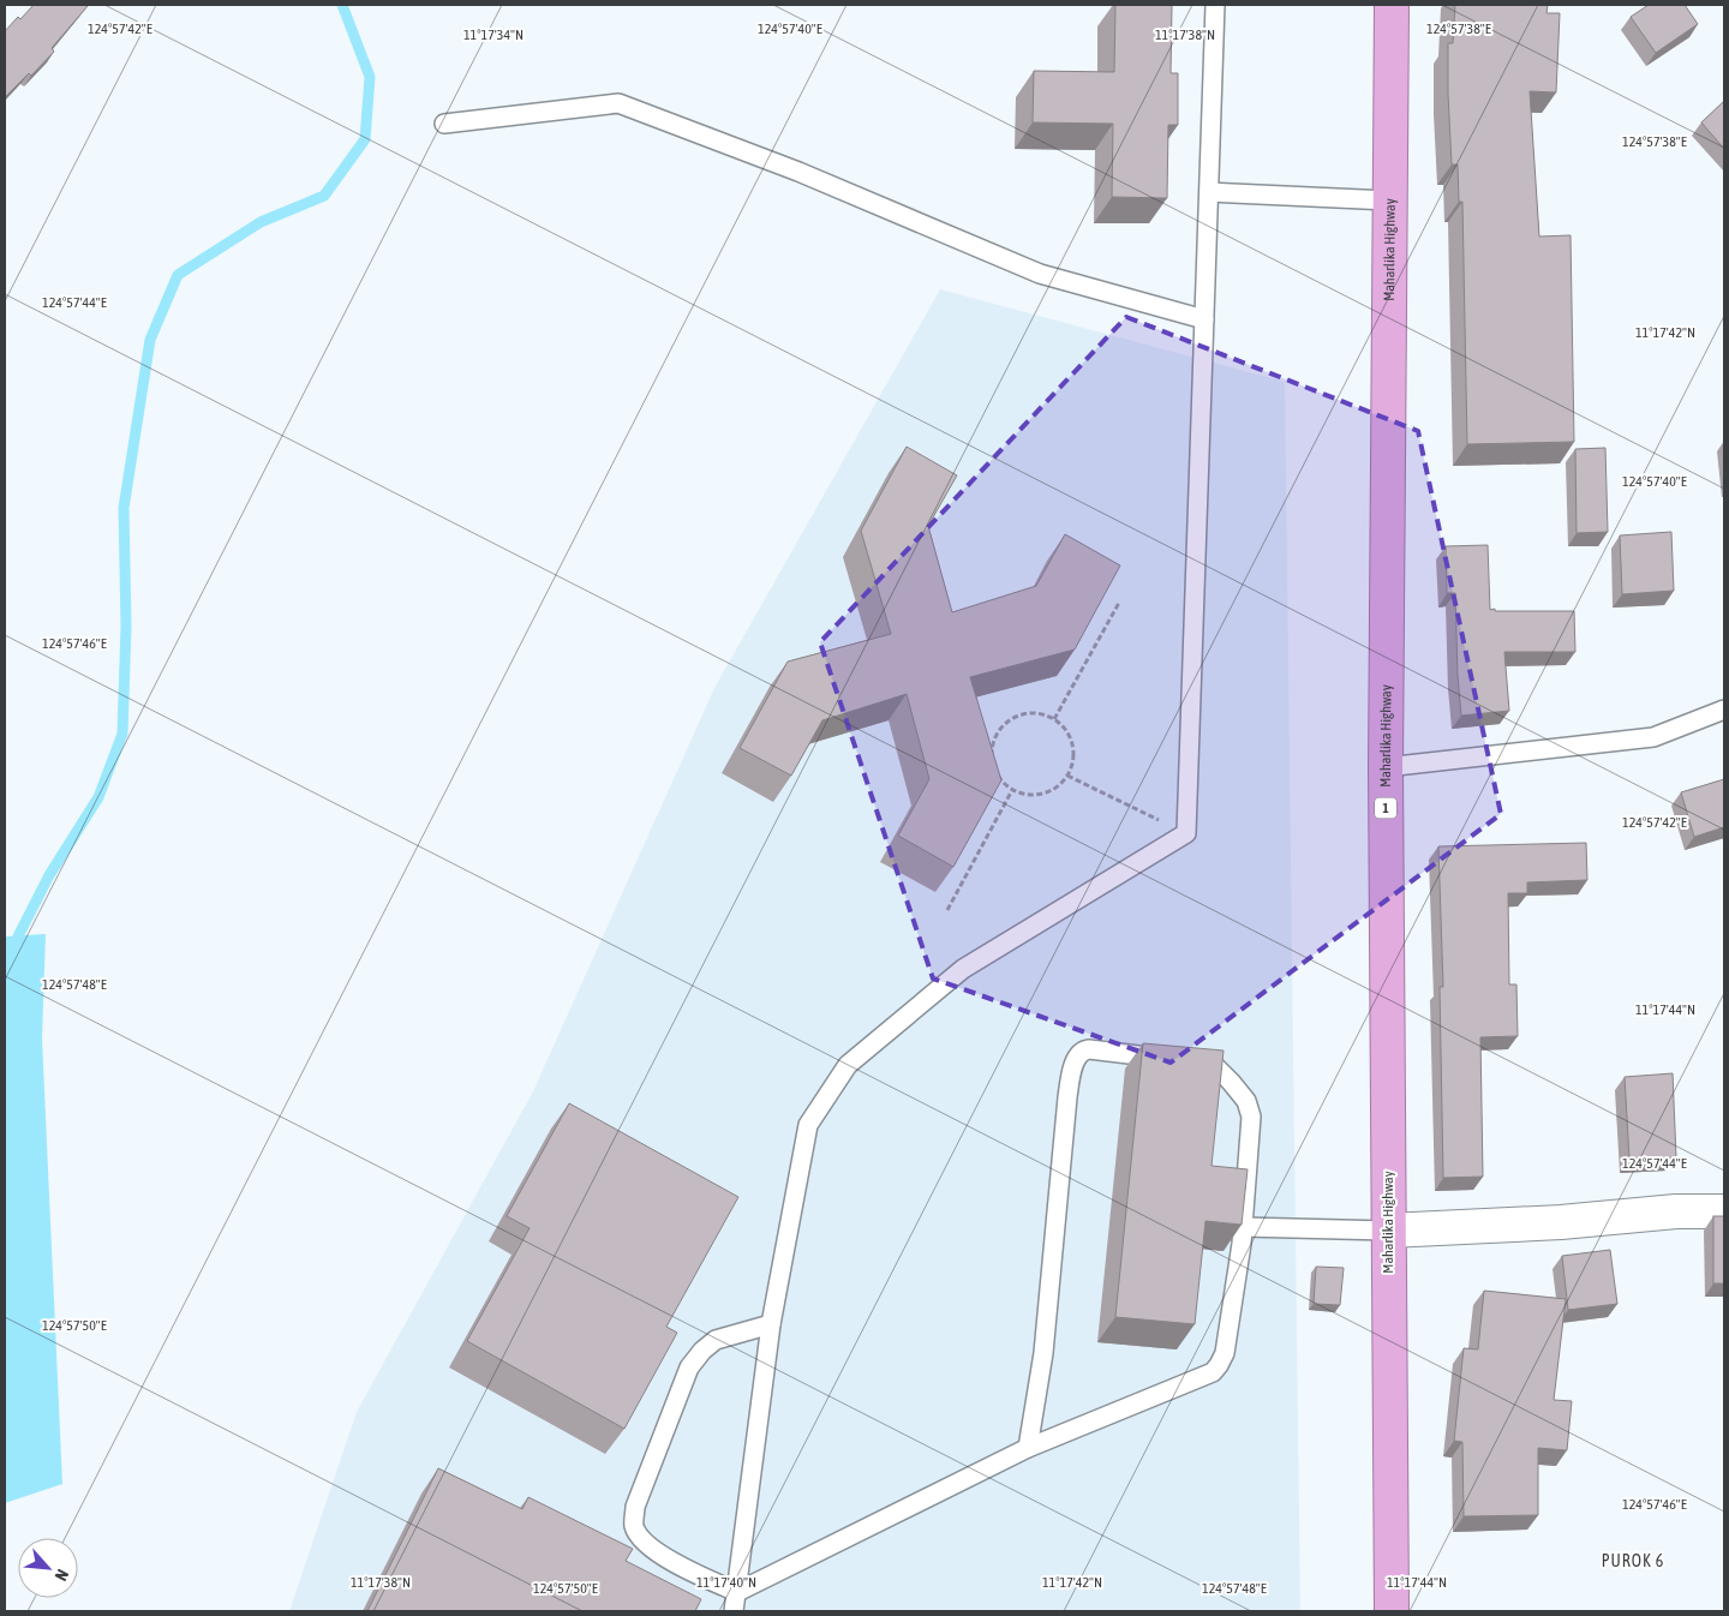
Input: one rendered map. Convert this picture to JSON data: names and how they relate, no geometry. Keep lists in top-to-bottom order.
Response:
{
  "streets": {
    "highway": ["Maharlika Highway", "1"]
  },
  "districts": ["PUROK 6"],
  "north": "bottom right",
  "coordinates": [
    "124°57'42\"E",
    "124°57'40\"E",
    "124°57'38\"E",
    "11°17'34\"N",
    "11°17'38\"N",
    "124°57'44\"E",
    "11°17'42\"N",
    "124°57'46\"E",
    "124°57'48\"E",
    "11°17'44\"N",
    "124°57'50\"E",
    "11°17'40\"N"
  ]
}
